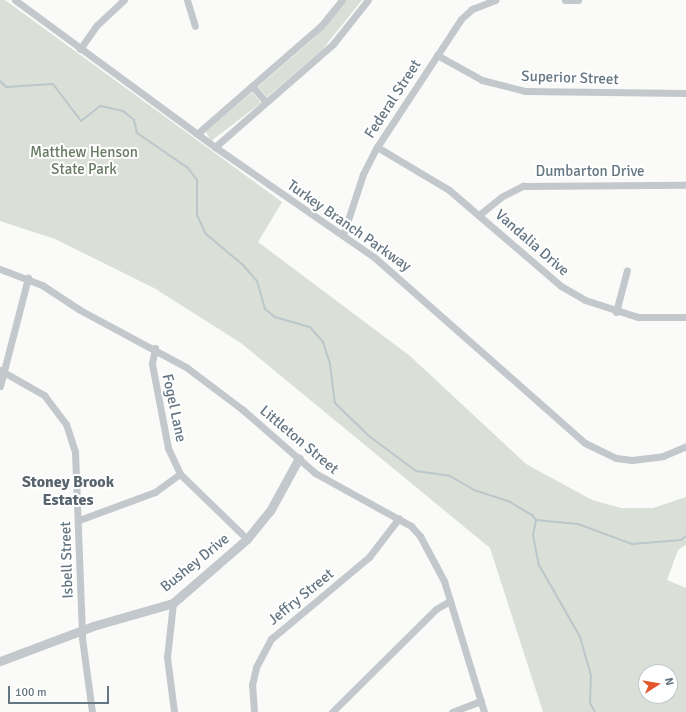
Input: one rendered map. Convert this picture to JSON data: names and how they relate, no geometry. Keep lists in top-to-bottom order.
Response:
{
  "streets": {
    "street": [
      "Superior Street",
      "Federal Street",
      "Dumbarton Drive",
      "Turkey Branch Parkway",
      "Vandalia Drive",
      "Fogel Lane",
      "Littleton Street",
      "Isbell Street",
      "Bushey Drive",
      "Jeffry Street"
    ]
  },
  "crossings": [
    ["Superior Street", "Federal Street"],
    ["Federal Street", "Turkey Branch Parkway"],
    ["Federal Street", "Vandalia Drive"],
    ["Dumbarton Drive", "Vandalia Drive"],
    ["Fogel Lane", "Littleton Street"],
    ["Fogel Lane", "Bushey Drive"],
    ["Littleton Street", "Bushey Drive"],
    ["Littleton Street", "Jeffry Street"],
    ["Isbell Street", "Bushey Drive"]
  ],
  "districts": ["Stoney Brook Estates"],
  "parks": ["Matthew Henson State Park"],
  "scale_bar": "100 m",
  "north": "right"
}
